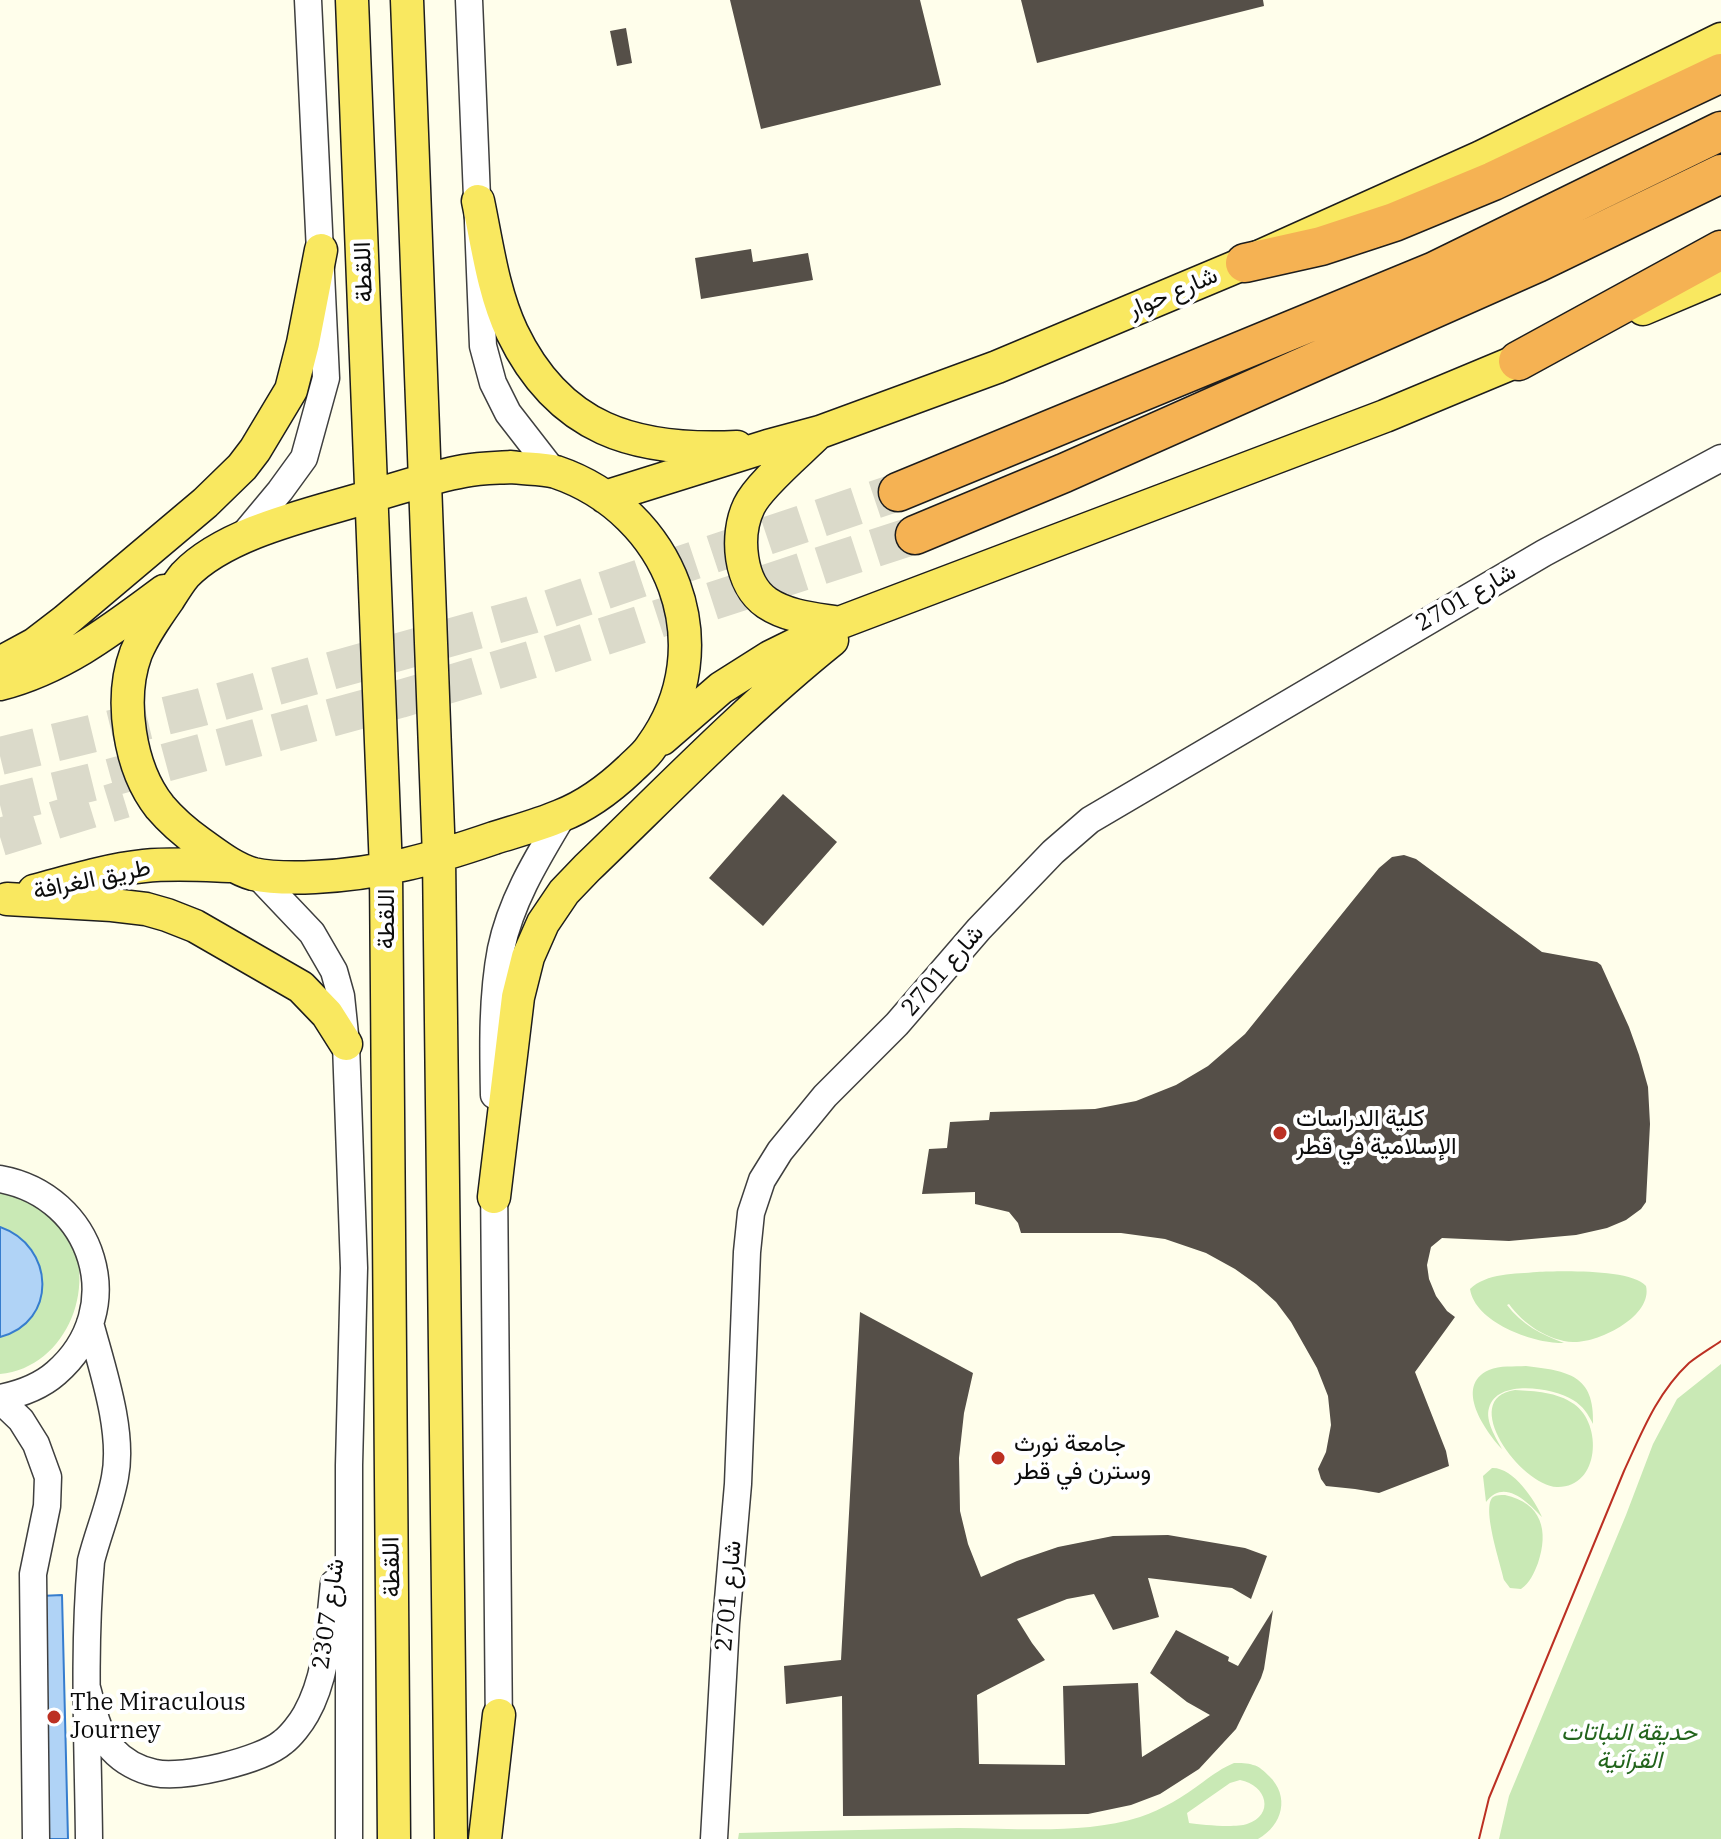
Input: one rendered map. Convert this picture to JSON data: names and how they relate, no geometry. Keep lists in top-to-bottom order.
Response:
{
  "streets": {
    "main road": ["اللقطة", "شارع حوار", "طريق الغرافة"],
    "street": ["شارع 2701", "شارع 2307"]
  },
  "crossings": [
    ["اللقطة", "طريق الغرافة"],
    ["اللقطة", "شارع 2307"]
  ],
  "parks": ["حديقة النباتات القرآنية"],
  "places": ["كلية الدراسات الإسلامية في قطر", "جامعة نورث وسترن في قطر", "The Miraculous Journey"]
}
